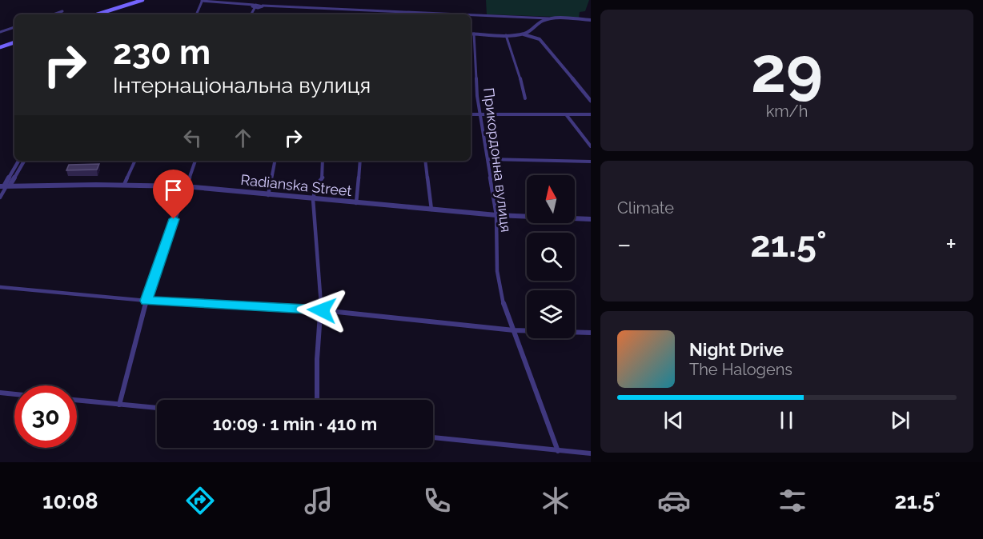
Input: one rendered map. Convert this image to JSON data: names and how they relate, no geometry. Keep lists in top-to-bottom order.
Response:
{
  "streets": {
    "street": ["Прикордонна вулиця", "Radianska Street"]
  },
  "crossings": [
    ["Прикордонна вулиця", "Radianska Street"]
  ],
  "north": "top",
  "page": {
    "tile": [
      ["29", "km/h"],
      "Climate"
    ],
    "turn": ["230 m", "Інтернаціональна вулиця"],
    "heat": ["−", "21.5°", "+"],
    "song": ["Night Drive", "The Halogens"],
    "limit": "30",
    "trip": "10:09 · 1 min · 410 m",
    "tabs": ["10:08", "21.5°"]
  }
}
